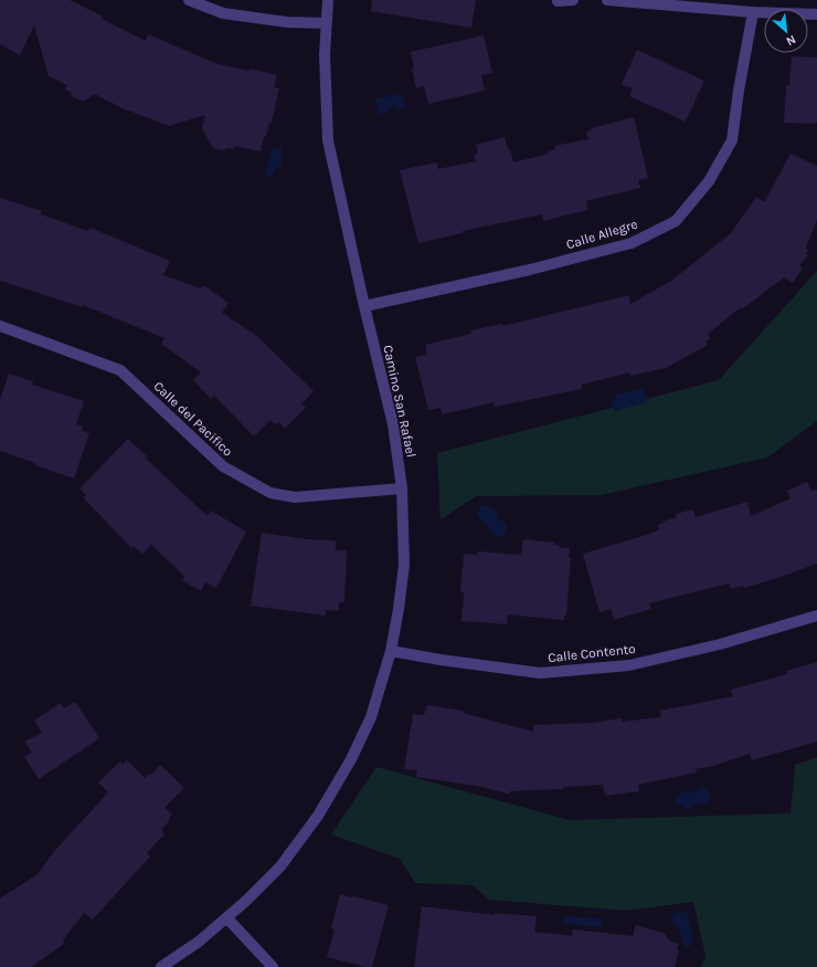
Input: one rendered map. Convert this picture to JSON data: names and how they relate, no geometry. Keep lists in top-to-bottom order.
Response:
{
  "streets": {
    "street": [
      "Calle Allegre",
      "Camino San Rafael",
      "Calle del Pacifico",
      "Calle Contento"
    ]
  },
  "crossings": [
    ["Calle Allegre", "Camino San Rafael"],
    ["Camino San Rafael", "Calle del Pacifico"],
    ["Camino San Rafael", "Calle Contento"]
  ],
  "north": "bottom right"
}
